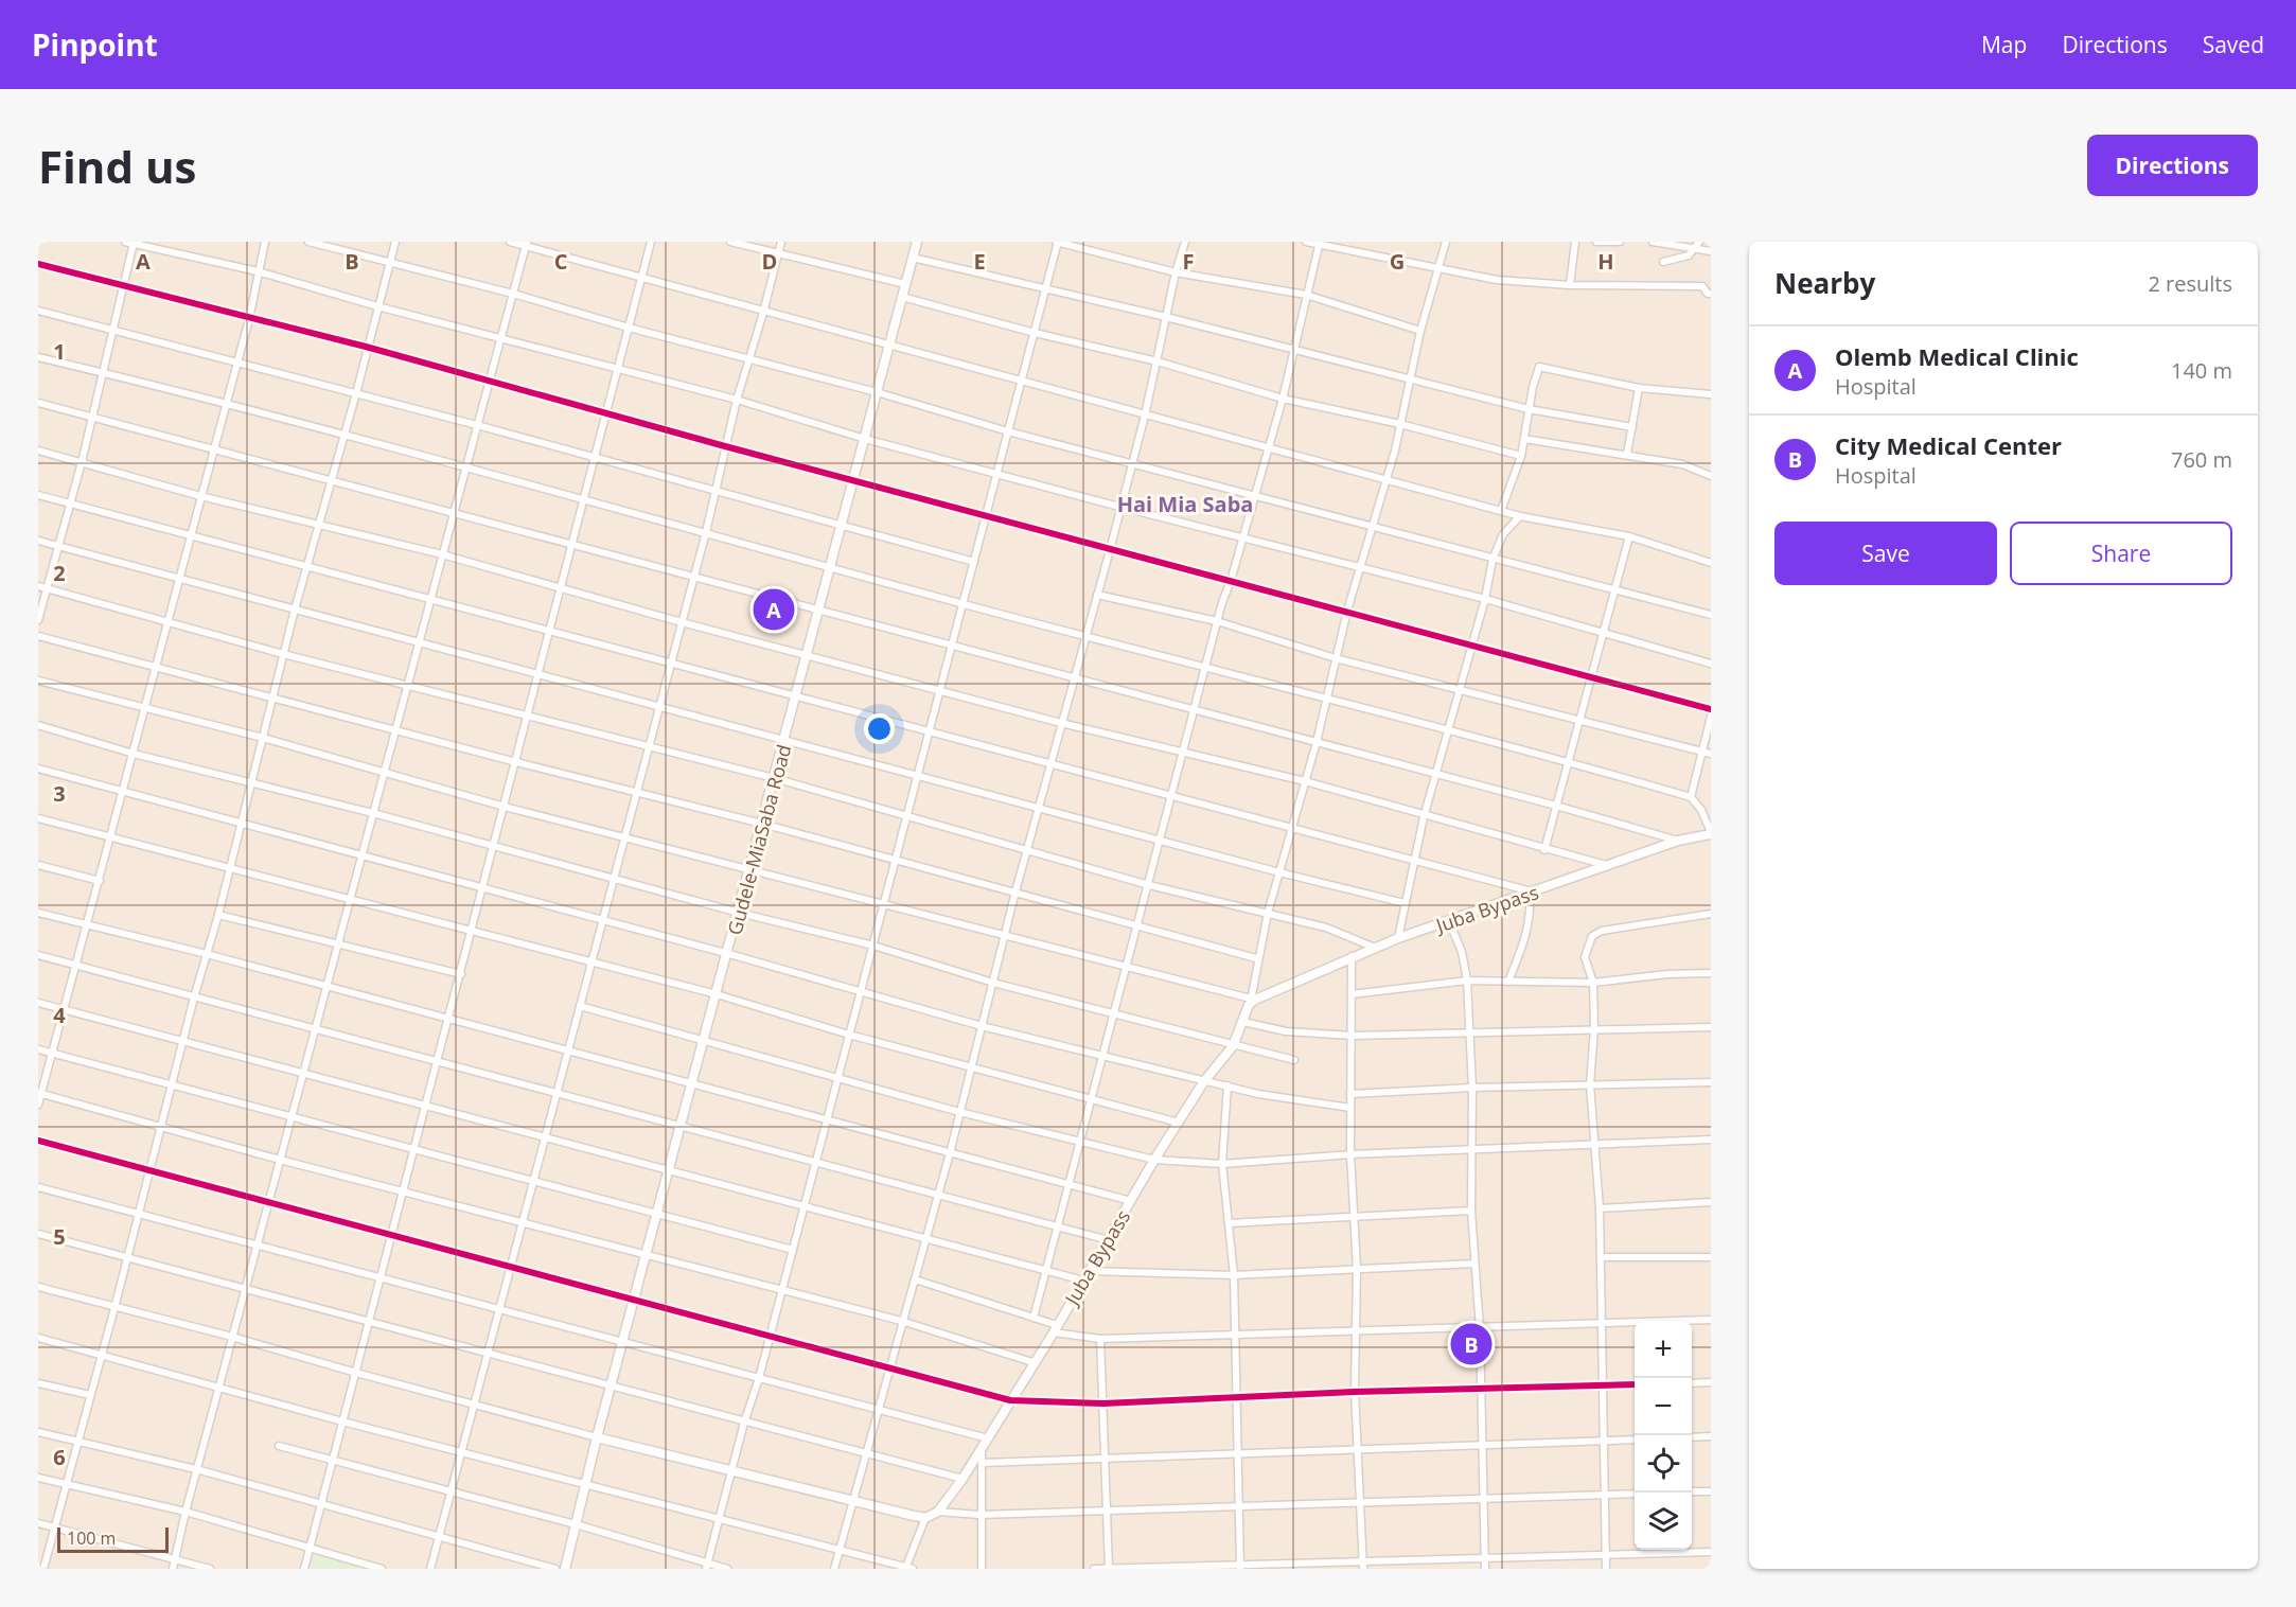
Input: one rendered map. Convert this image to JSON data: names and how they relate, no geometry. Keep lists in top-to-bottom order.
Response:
{
  "streets": {
    "main road": ["Gudele-MiaSaba Road", "Juba Bypass"]
  },
  "districts": ["Hai Mia Saba"],
  "scale_bar": "100 m",
  "page": {
    "header": "Pinpoint",
    "nav": ["Map", "Directions", "Saved"],
    "buttons": [
      "Directions",
      ["Save", "Share"]
    ],
    "title": "Find us",
    "heading": ["Nearby", "2 results"],
    "list": [
      {
        "mark": "A",
        "name": "Olemb Medical Clinic",
        "note": "Hospital",
        "value": "140 m"
      },
      {
        "mark": "B",
        "name": "City Medical Center",
        "note": "Hospital",
        "value": "760 m"
      }
    ],
    "pins": ["A", "B"],
    "map_buttons": ["+", "−"],
    "scale": "100 m"
  },
  "grid": {
    "columns": [
      "A",
      "B",
      "C",
      "D",
      "E",
      "F",
      "G",
      "H"
    ],
    "rows": [
      "1",
      "2",
      "3",
      "4",
      "5",
      "6"
    ]
  }
}
